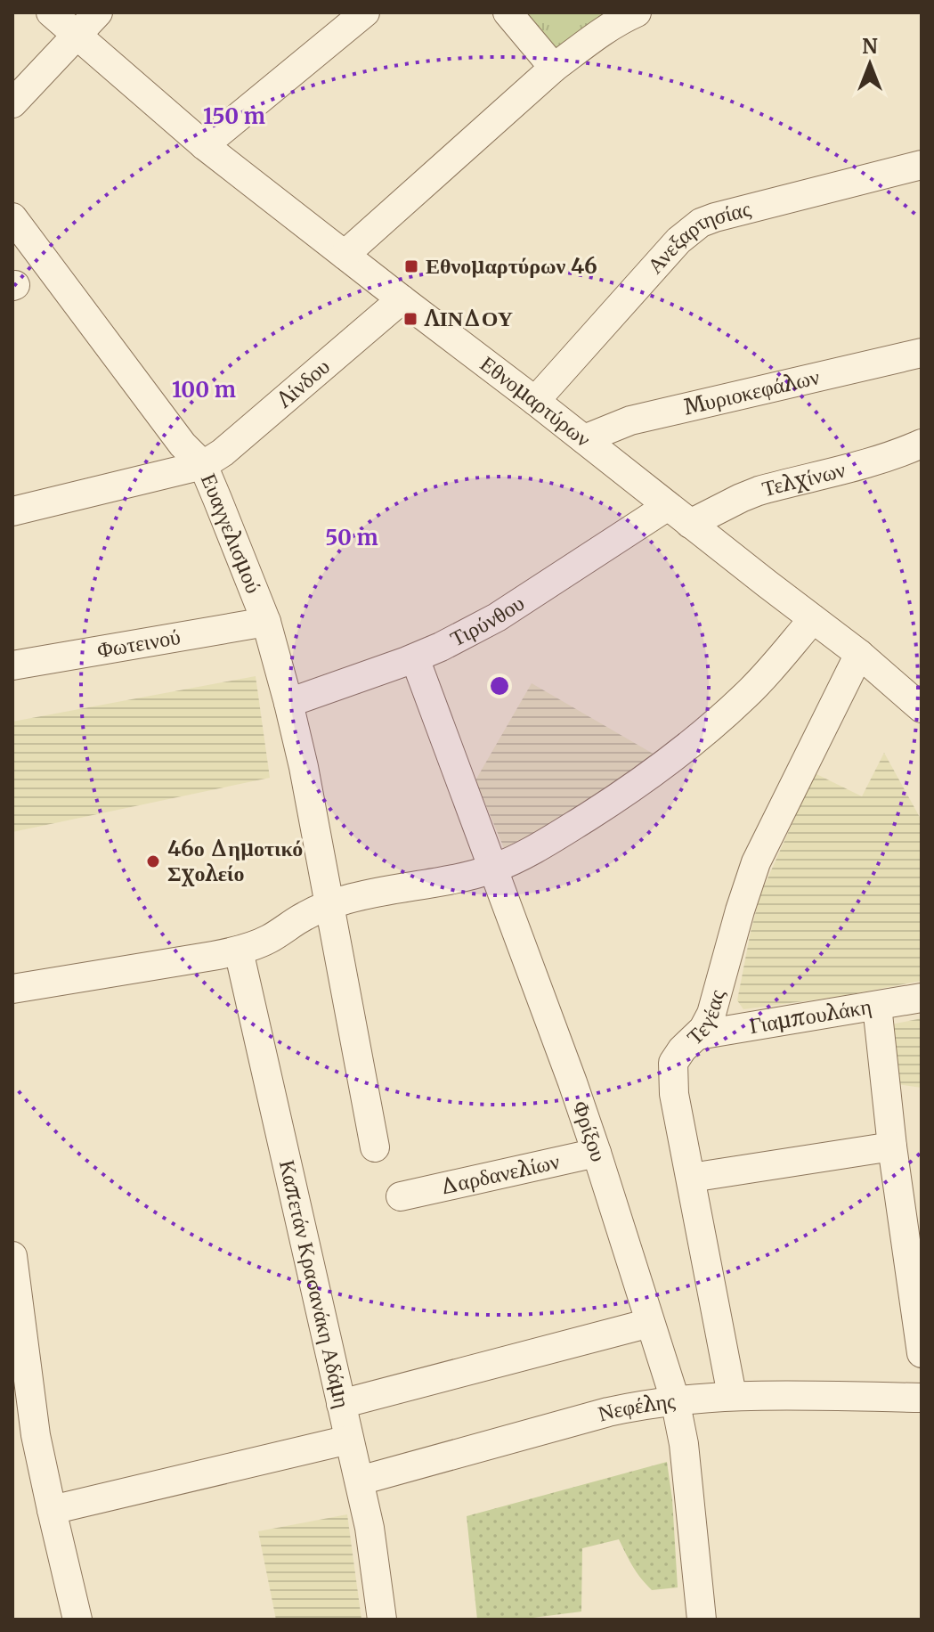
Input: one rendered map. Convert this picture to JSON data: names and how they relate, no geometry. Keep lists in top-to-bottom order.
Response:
{
  "streets": {
    "street": [
      "Ανεξαρτησίας",
      "Λίνδου",
      "Μυριοκεφάλων",
      "Εθνομαρτύρων",
      "Τελχίνων",
      "Ευαγγελισμού",
      "Τιρύνθου",
      "Φωτεινού",
      "Τεγέας",
      "Γιαμπουλάκη",
      "Φρίξου",
      "Δαρδανελίων",
      "Καπετάν Κρασανάκη Αδάμη",
      "Νεφέλης"
    ]
  },
  "crossings": [
    ["Ανεξαρτησίας", "Εθνομαρτύρων"],
    ["Λίνδου", "Εθνομαρτύρων"],
    ["Λίνδου", "Ευαγγελισμού"],
    ["Μυριοκεφάλων", "Εθνομαρτύρων"],
    ["Εθνομαρτύρων", "Τελχίνων"],
    ["Εθνομαρτύρων", "Τιρύνθου"],
    ["Εθνομαρτύρων", "Τεγέας"],
    ["Τελχίνων", "Τιρύνθου"],
    ["Ευαγγελισμού", "Τιρύνθου"],
    ["Ευαγγελισμού", "Φωτεινού"],
    ["Τιρύνθου", "Φρίξου"],
    ["Τεγέας", "Γιαμπουλάκη"],
    ["Τεγέας", "Νεφέλης"],
    ["Φρίξου", "Δαρδανελίων"],
    ["Φρίξου", "Νεφέλης"],
    ["Καπετάν Κρασανάκη Αδάμη", "Νεφέλης"]
  ],
  "places": {
    "transit": ["Εθνομαρτύρων 46", "ΛΙΝΔΟΥ"],
    "other": ["46ο Δημοτικό Σχολείο"]
  },
  "north": "top",
  "rings": ["150 m", "100 m", "50 m"]
}
